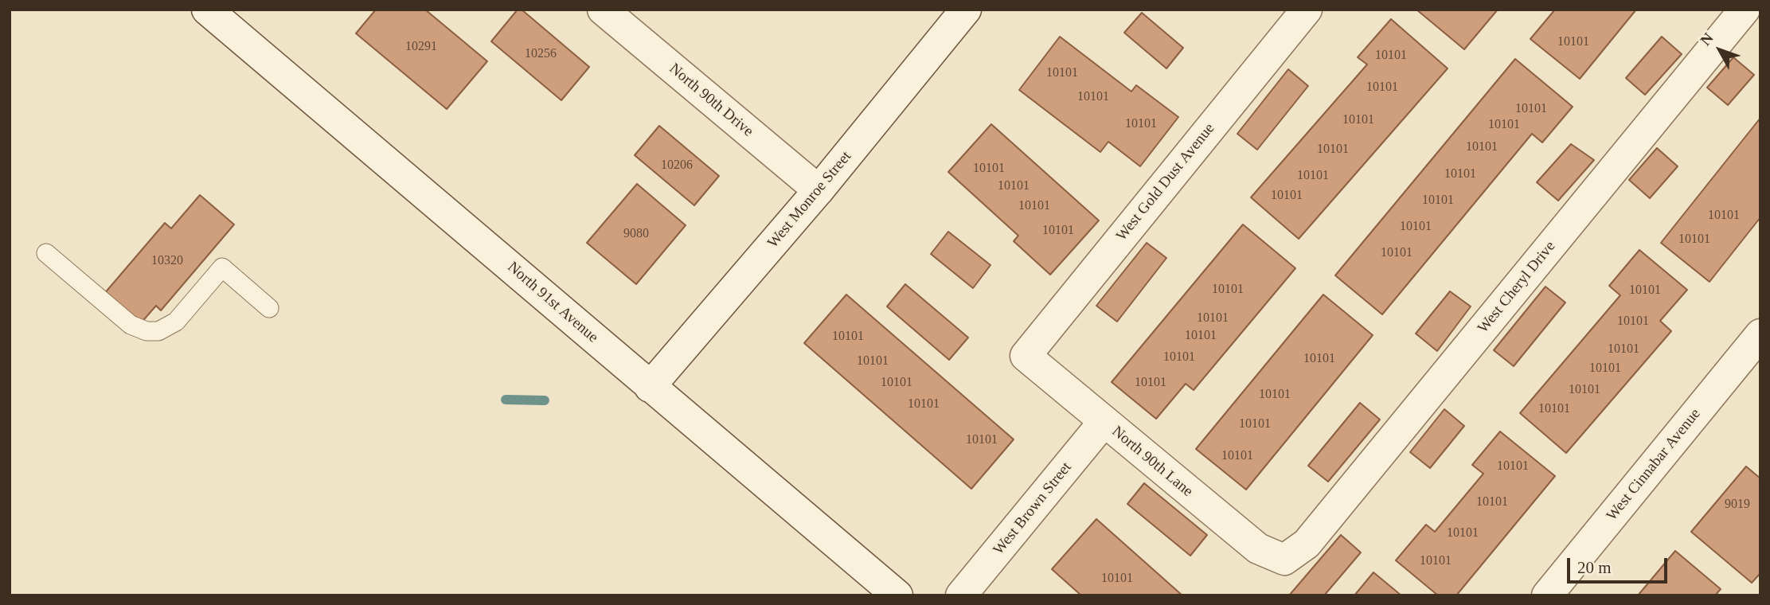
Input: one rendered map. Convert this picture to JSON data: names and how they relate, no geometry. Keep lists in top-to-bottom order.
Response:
{
  "streets": {
    "street": [
      "North 90th Drive",
      "West Gold Dust Avenue",
      "West Monroe Street",
      "West Cheryl Drive",
      "North 91st Avenue",
      "North 90th Lane",
      "West Cinnabar Avenue",
      "West Brown Street"
    ]
  },
  "crossings": [
    ["North 90th Drive", "West Monroe Street"],
    ["West Gold Dust Avenue", "North 90th Lane"],
    ["West Monroe Street", "North 91st Avenue"],
    ["West Cheryl Drive", "North 90th Lane"],
    ["North 90th Lane", "West Brown Street"]
  ],
  "house_numbers": [
    "10101",
    "10291",
    "10256",
    "10101",
    "10101",
    "10101",
    "10101",
    "10101",
    "10101",
    "10101",
    "10101",
    "10101",
    "10101",
    "10206",
    "10101",
    "10101",
    "10101",
    "10101",
    "10101",
    "10101",
    "10101",
    "10101",
    "10101",
    "10101",
    "9080",
    "10101",
    "10101",
    "10320",
    "10101",
    "10101",
    "10101",
    "10101",
    "10101",
    "10101",
    "10101",
    "10101",
    "10101",
    "10101",
    "10101",
    "10101",
    "10101",
    "10101",
    "10101",
    "10101",
    "10101",
    "10101",
    "10101",
    "10101",
    "10101",
    "10101",
    "9019",
    "10101",
    "10101",
    "10101"
  ],
  "scale_bar": "20 m",
  "north": "top left"
}
